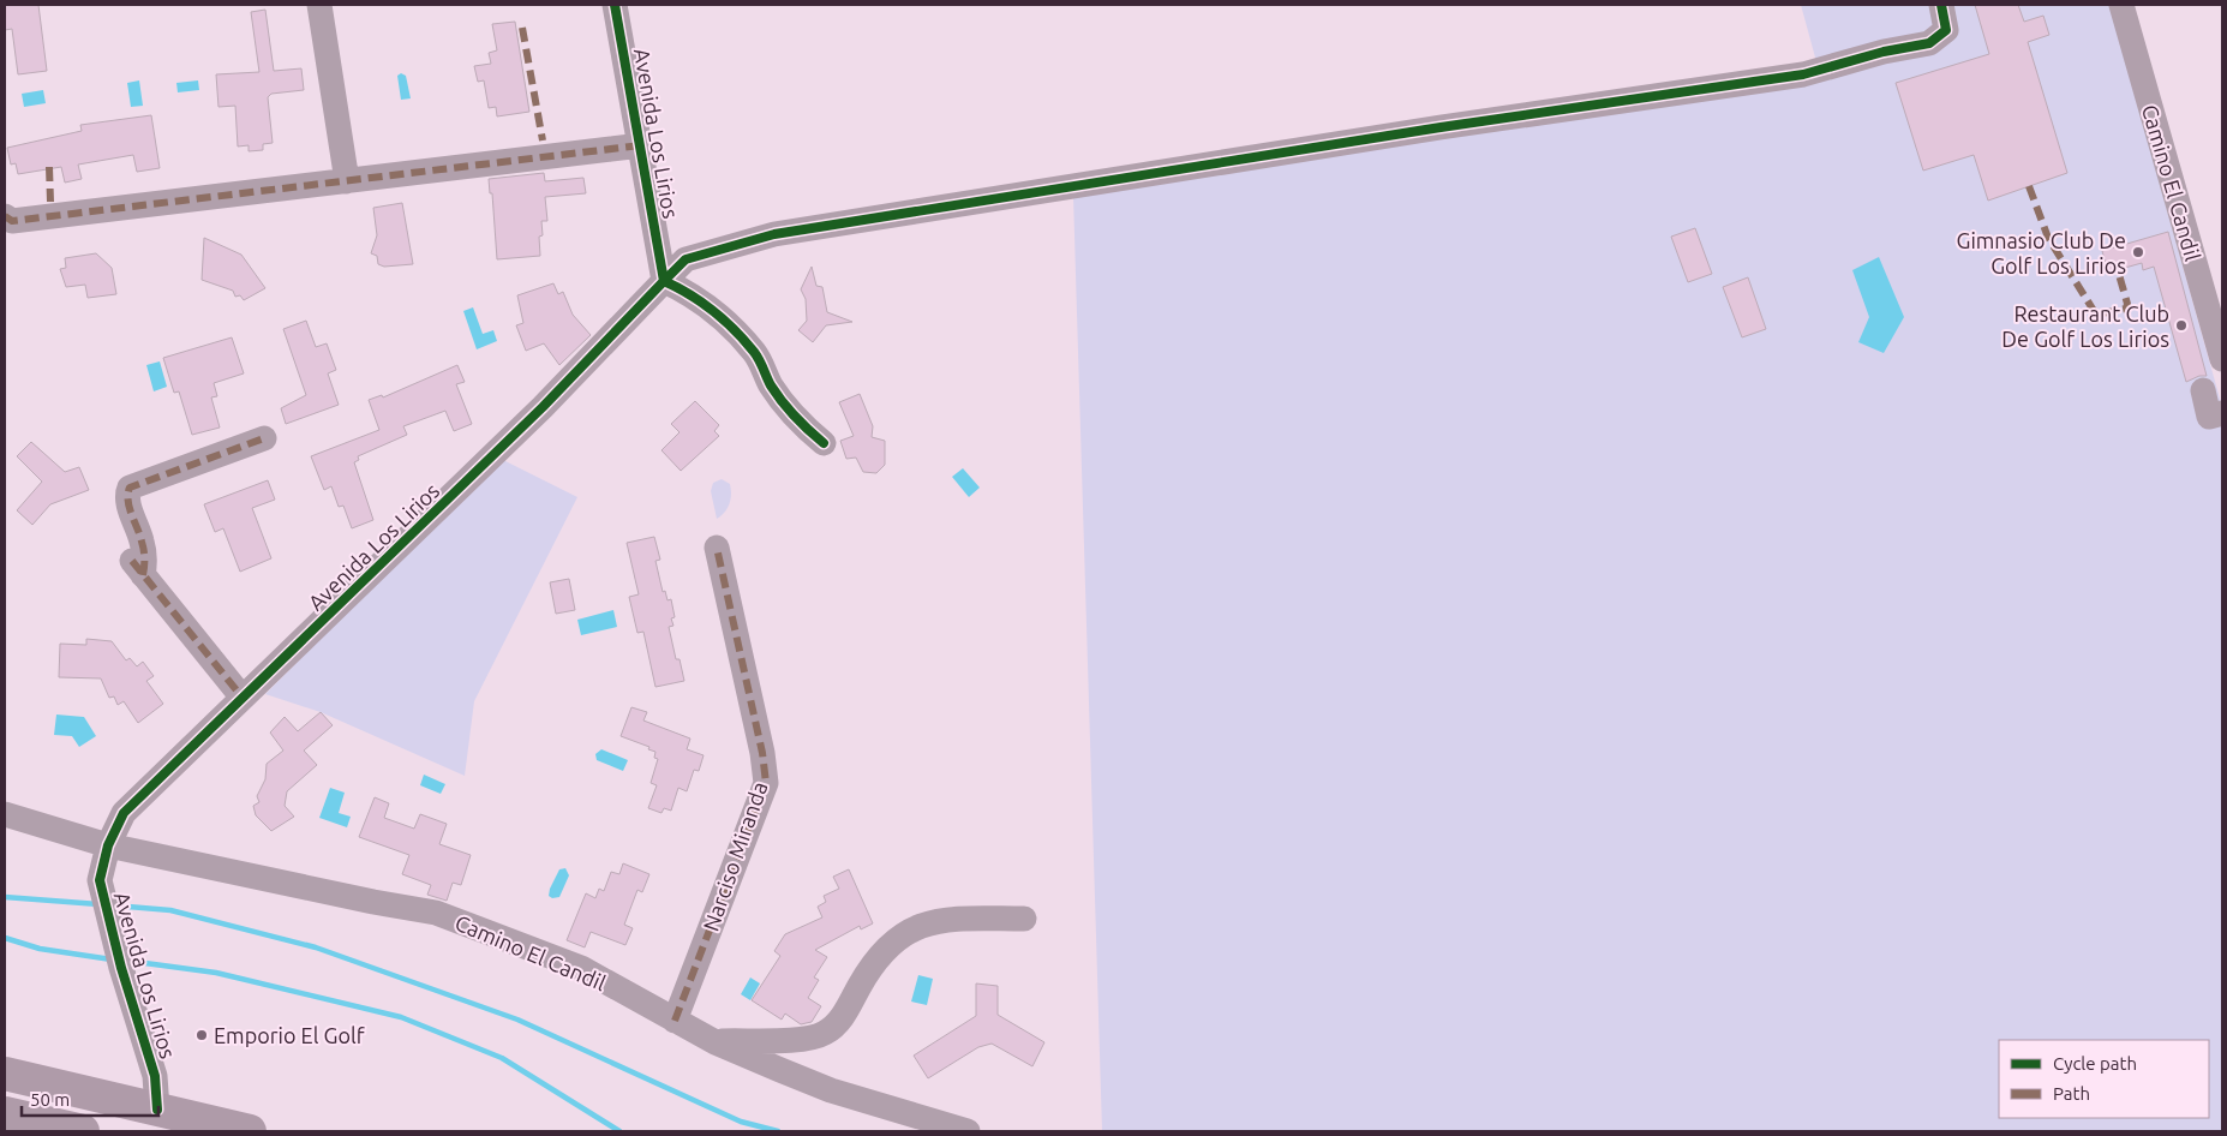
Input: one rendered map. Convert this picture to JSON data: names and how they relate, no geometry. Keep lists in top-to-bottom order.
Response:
{
  "streets": {
    "street": ["Avenida Los Lirios", "Camino El Candil", "Narciso Miranda"]
  },
  "crossings": [
    ["Avenida Los Lirios", "Camino El Candil"],
    ["Camino El Candil", "Narciso Miranda"]
  ],
  "places": ["Gimnasio Club De Golf Los Lirios", "Restaurant Club De Golf Los Lirios", "Emporio El Golf"],
  "legend": ["Cycle path", "Path"],
  "scale_bar": "50 m"
}
